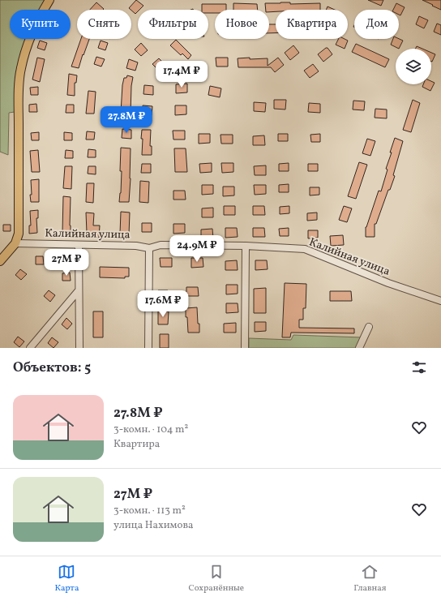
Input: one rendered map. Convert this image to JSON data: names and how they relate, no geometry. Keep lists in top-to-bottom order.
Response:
{
  "streets": {
    "street": ["Калийная улица"]
  },
  "page": {
    "chip": [
      "Купить",
      "Снять",
      "Фильтры",
      "Новое",
      "Квартира",
      "Дом"
    ],
    "price": [
      "17.4M ₽",
      "27.8M ₽",
      "24.9M ₽",
      "27M ₽",
      "17.6M ₽"
    ],
    "heading": "Объектов: 5",
    "list": [
      {
        "name": "27.8M ₽",
        "note": "3-комн. · 104 m² · Квартира"
      },
      {
        "name": "27M ₽",
        "note": "3-комн. · 113 m² · улица Нахимова"
      }
    ],
    "tabs": ["Карта", "Сохранённые", "Главная"]
  }
}
